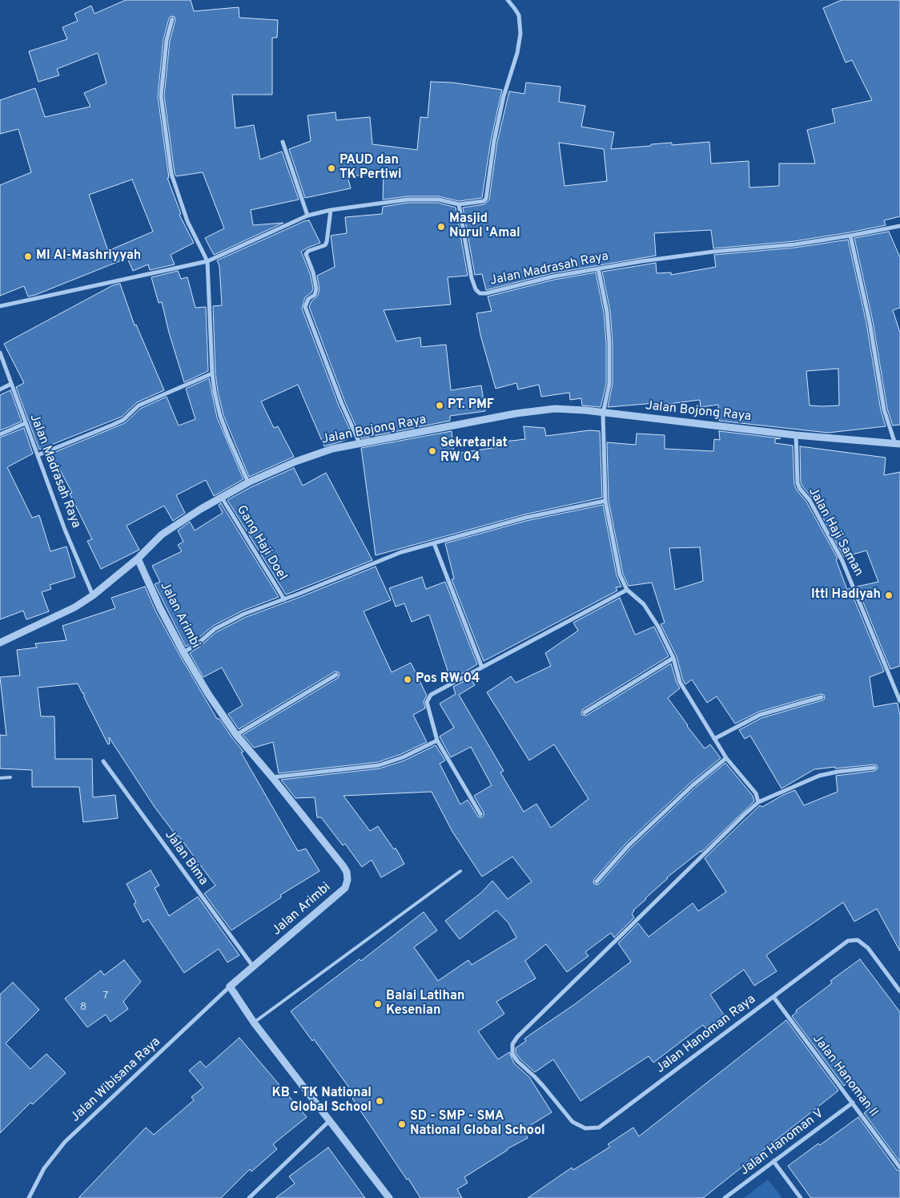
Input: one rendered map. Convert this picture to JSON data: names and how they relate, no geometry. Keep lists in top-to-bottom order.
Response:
{
  "streets": {
    "street": [
      "Jalan Madrasah Raya",
      "Jalan Bojong Raya",
      "Jalan Haji Saman",
      "Gang Haji Doel",
      "Jalan Arimbi",
      "Jalan Bima",
      "Jalan Hanoman Raya",
      "Jalan Hanoman II",
      "Jalan Wibisana Raya",
      "Jalan Hanoman V"
    ]
  },
  "crossings": [
    ["Jalan Madrasah Raya", "Jalan Bojong Raya"],
    ["Jalan Bojong Raya", "Jalan Haji Saman"],
    ["Jalan Bojong Raya", "Gang Haji Doel"],
    ["Jalan Bojong Raya", "Jalan Arimbi"],
    ["Jalan Arimbi", "Jalan Bima"],
    ["Jalan Arimbi", "Jalan Wibisana Raya"],
    ["Jalan Hanoman Raya", "Jalan Hanoman II"],
    ["Jalan Hanoman II", "Jalan Hanoman V"]
  ],
  "places": [
    "PAUD dan TK Pertiwi",
    "Masjid Nurul 'Amal",
    "MI Al-Mashriyyah",
    "PT. PMF",
    "Sekretariat RW 04",
    "Itti Hadiyah",
    "Pos RW 04",
    "Balai Latihan Kesenian",
    "KB - TK National Global School",
    "SD - SMP - SMA National Global School"
  ],
  "house_numbers": ["7", "8"]
}
